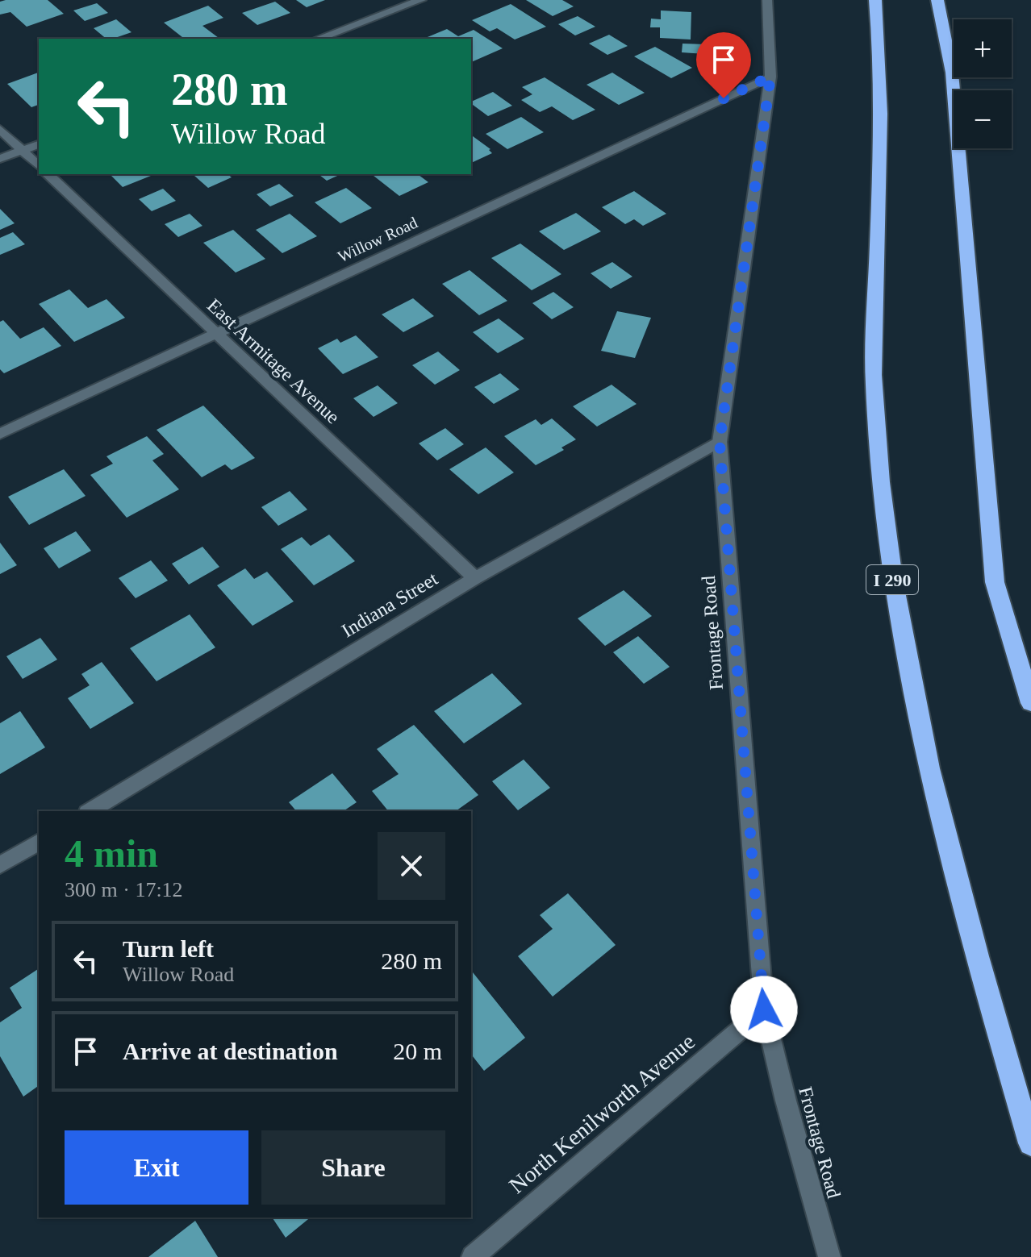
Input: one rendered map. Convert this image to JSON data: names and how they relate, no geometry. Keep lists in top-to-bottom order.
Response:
{
  "streets": {
    "highway": ["I 290"],
    "street": [
      "Willow Road",
      "East Armitage Avenue",
      "Indiana Street",
      "Frontage Road",
      "North Kenilworth Avenue"
    ]
  },
  "crossings": [
    ["Willow Road", "East Armitage Avenue"],
    ["Willow Road", "Frontage Road"],
    ["East Armitage Avenue", "Indiana Street"],
    ["Indiana Street", "Frontage Road"],
    ["Frontage Road", "North Kenilworth Avenue"]
  ],
  "page": {
    "map_buttons": ["+", "−"],
    "turn": ["280 m", "Willow Road"],
    "heading": ["4 min", "300 m · 17:12"],
    "list": [
      {
        "name": "Turn left",
        "note": "Willow Road",
        "value": "280 m"
      },
      {
        "name": "Arrive at destination",
        "value": "20 m"
      }
    ],
    "buttons": ["Exit", "Share"]
  }
}
